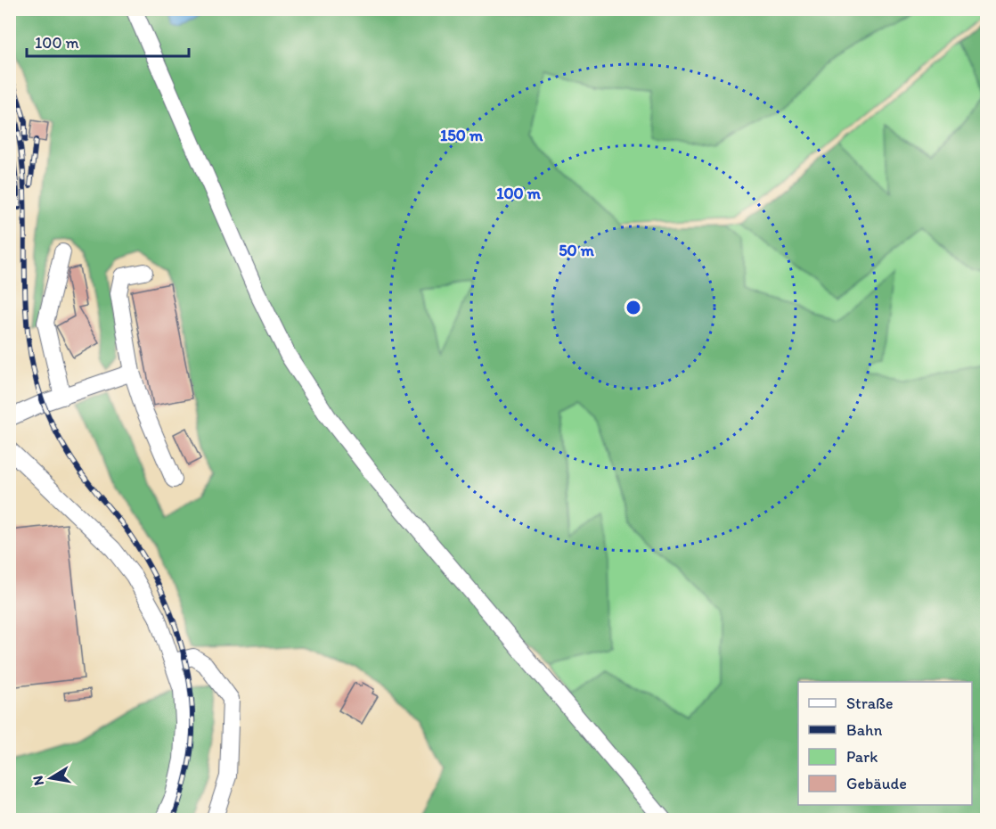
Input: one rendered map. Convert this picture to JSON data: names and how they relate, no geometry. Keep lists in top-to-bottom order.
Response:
{
  "legend": [
    "Straße",
    "Bahn",
    "Park",
    "Gebäude"
  ],
  "scale_bar": "100 m",
  "north": "left",
  "rings": ["150 m", "100 m", "50 m"]
}
